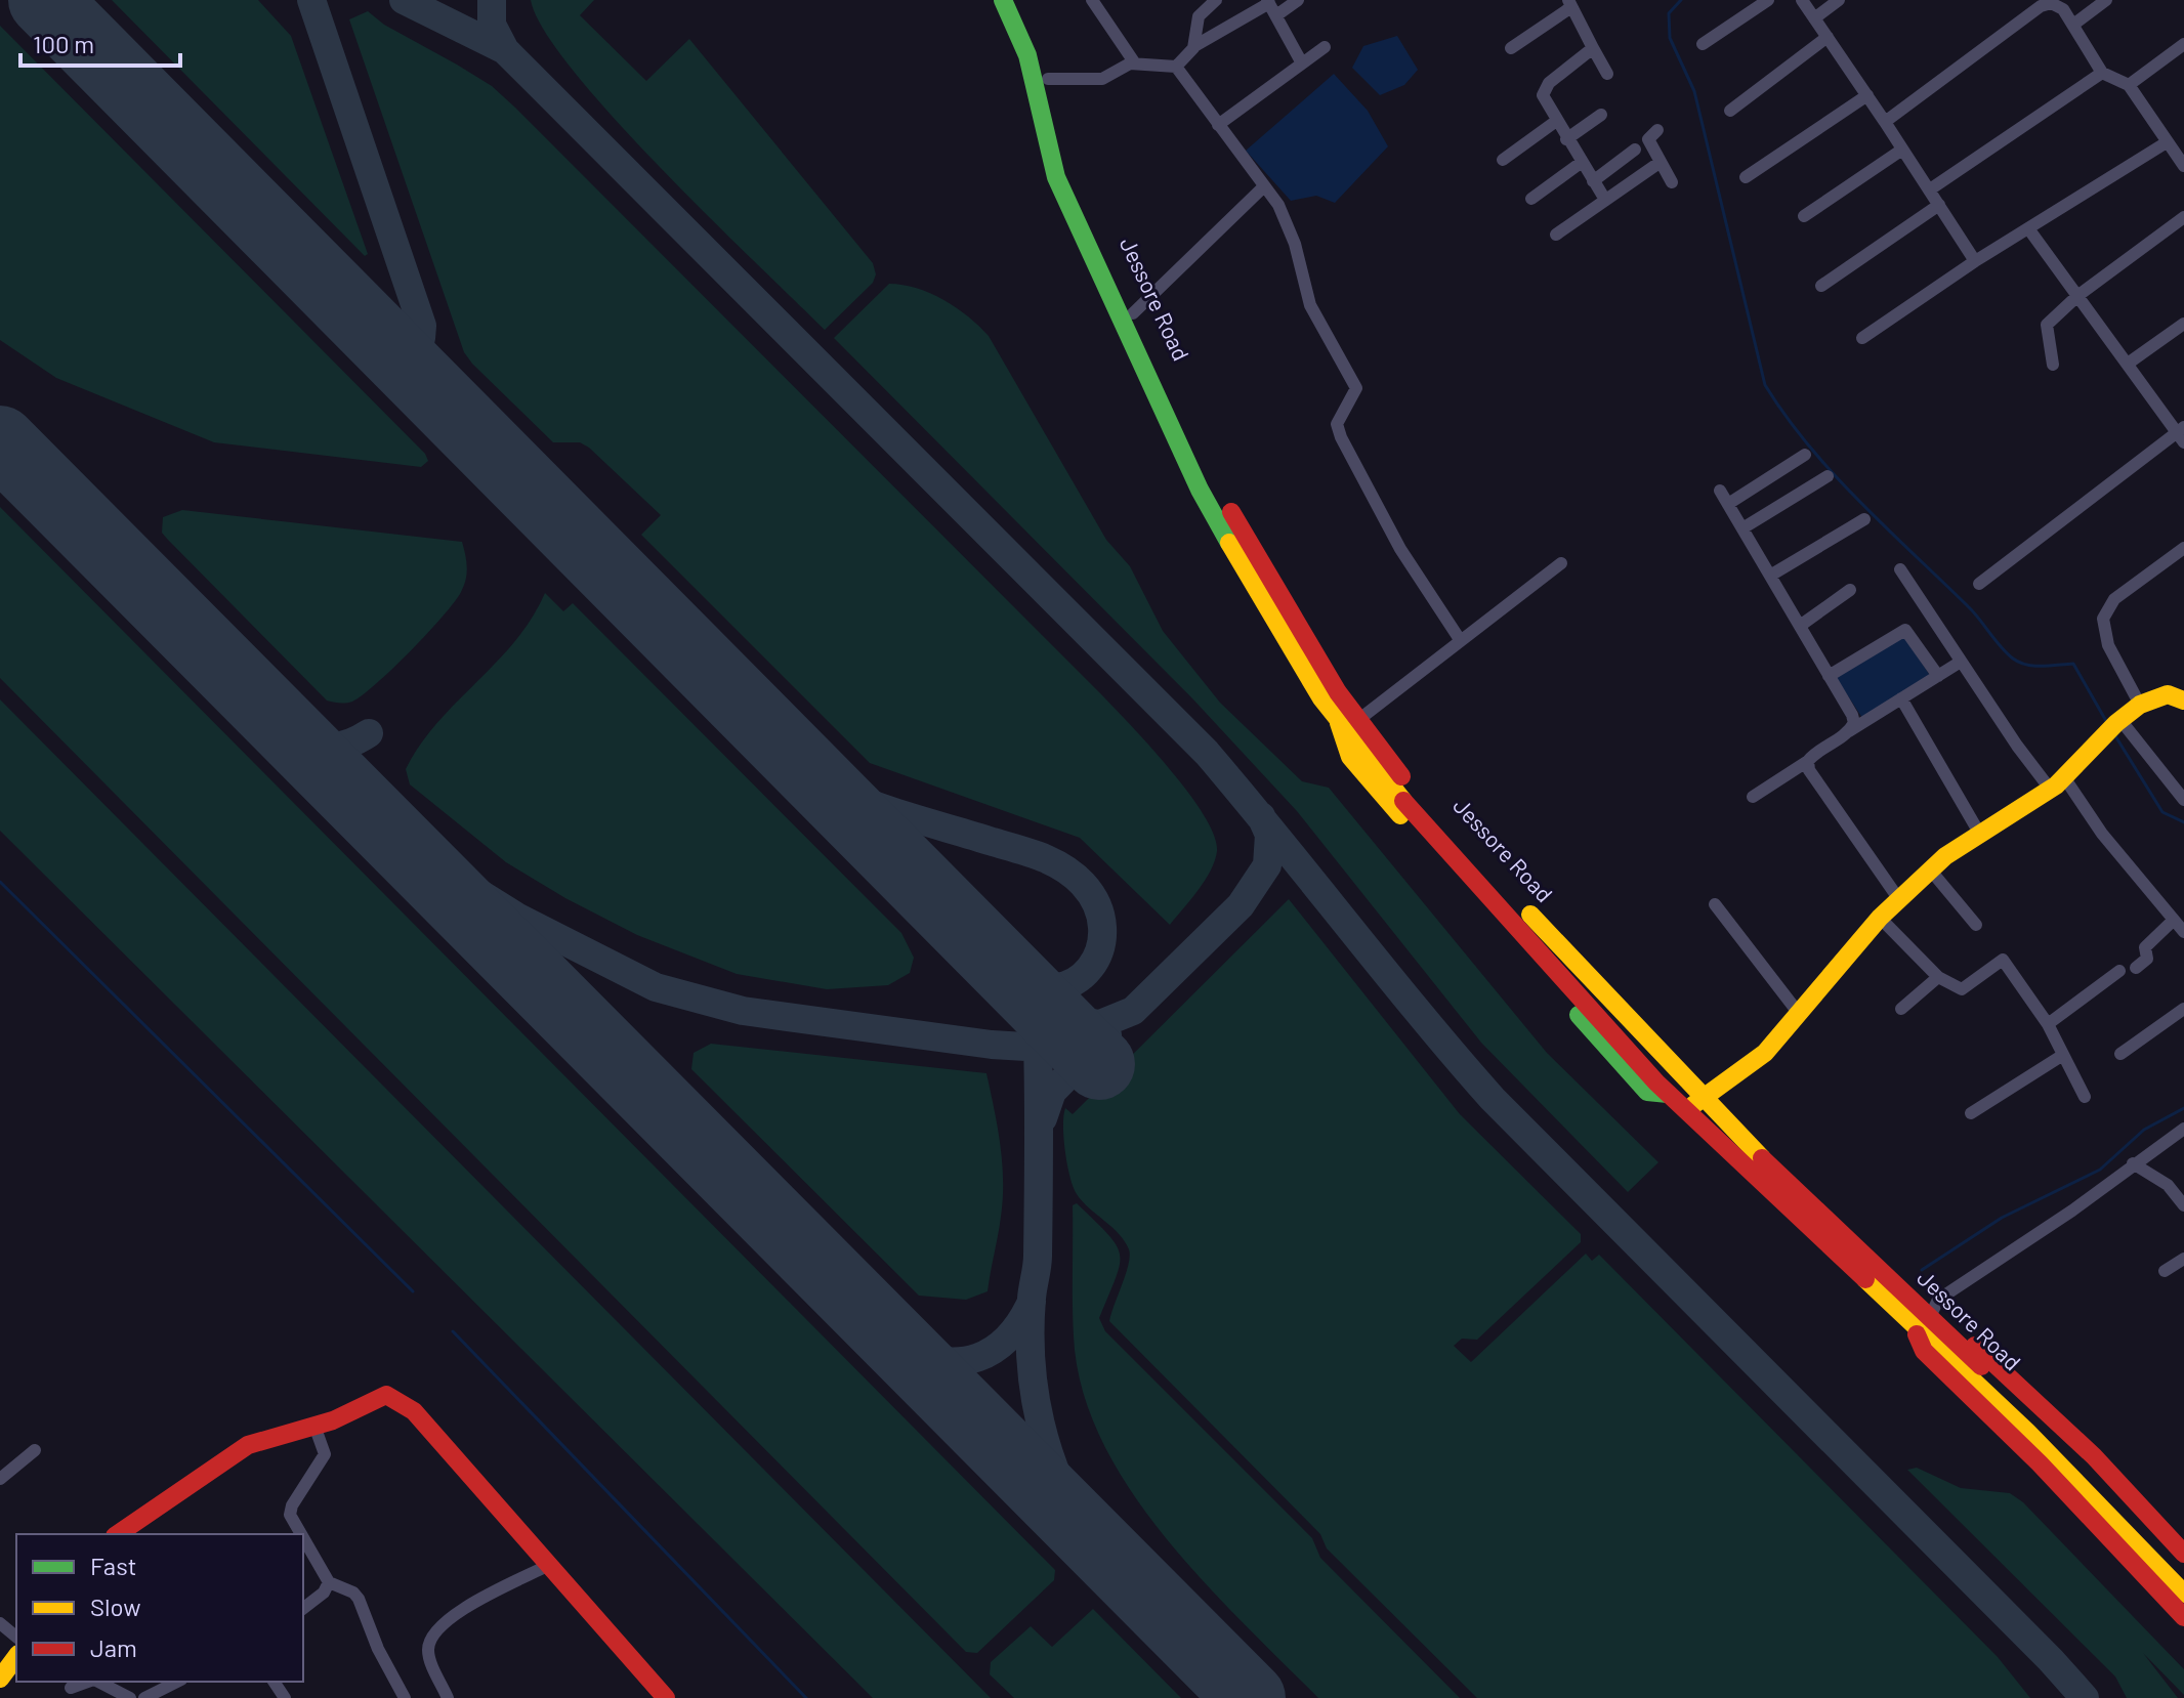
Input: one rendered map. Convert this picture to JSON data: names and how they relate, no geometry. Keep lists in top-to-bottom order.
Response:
{
  "streets": {
    "main road": ["Jessore Road"]
  },
  "legend": ["Fast", "Slow", "Jam"],
  "scale_bar": "100 m"
}
